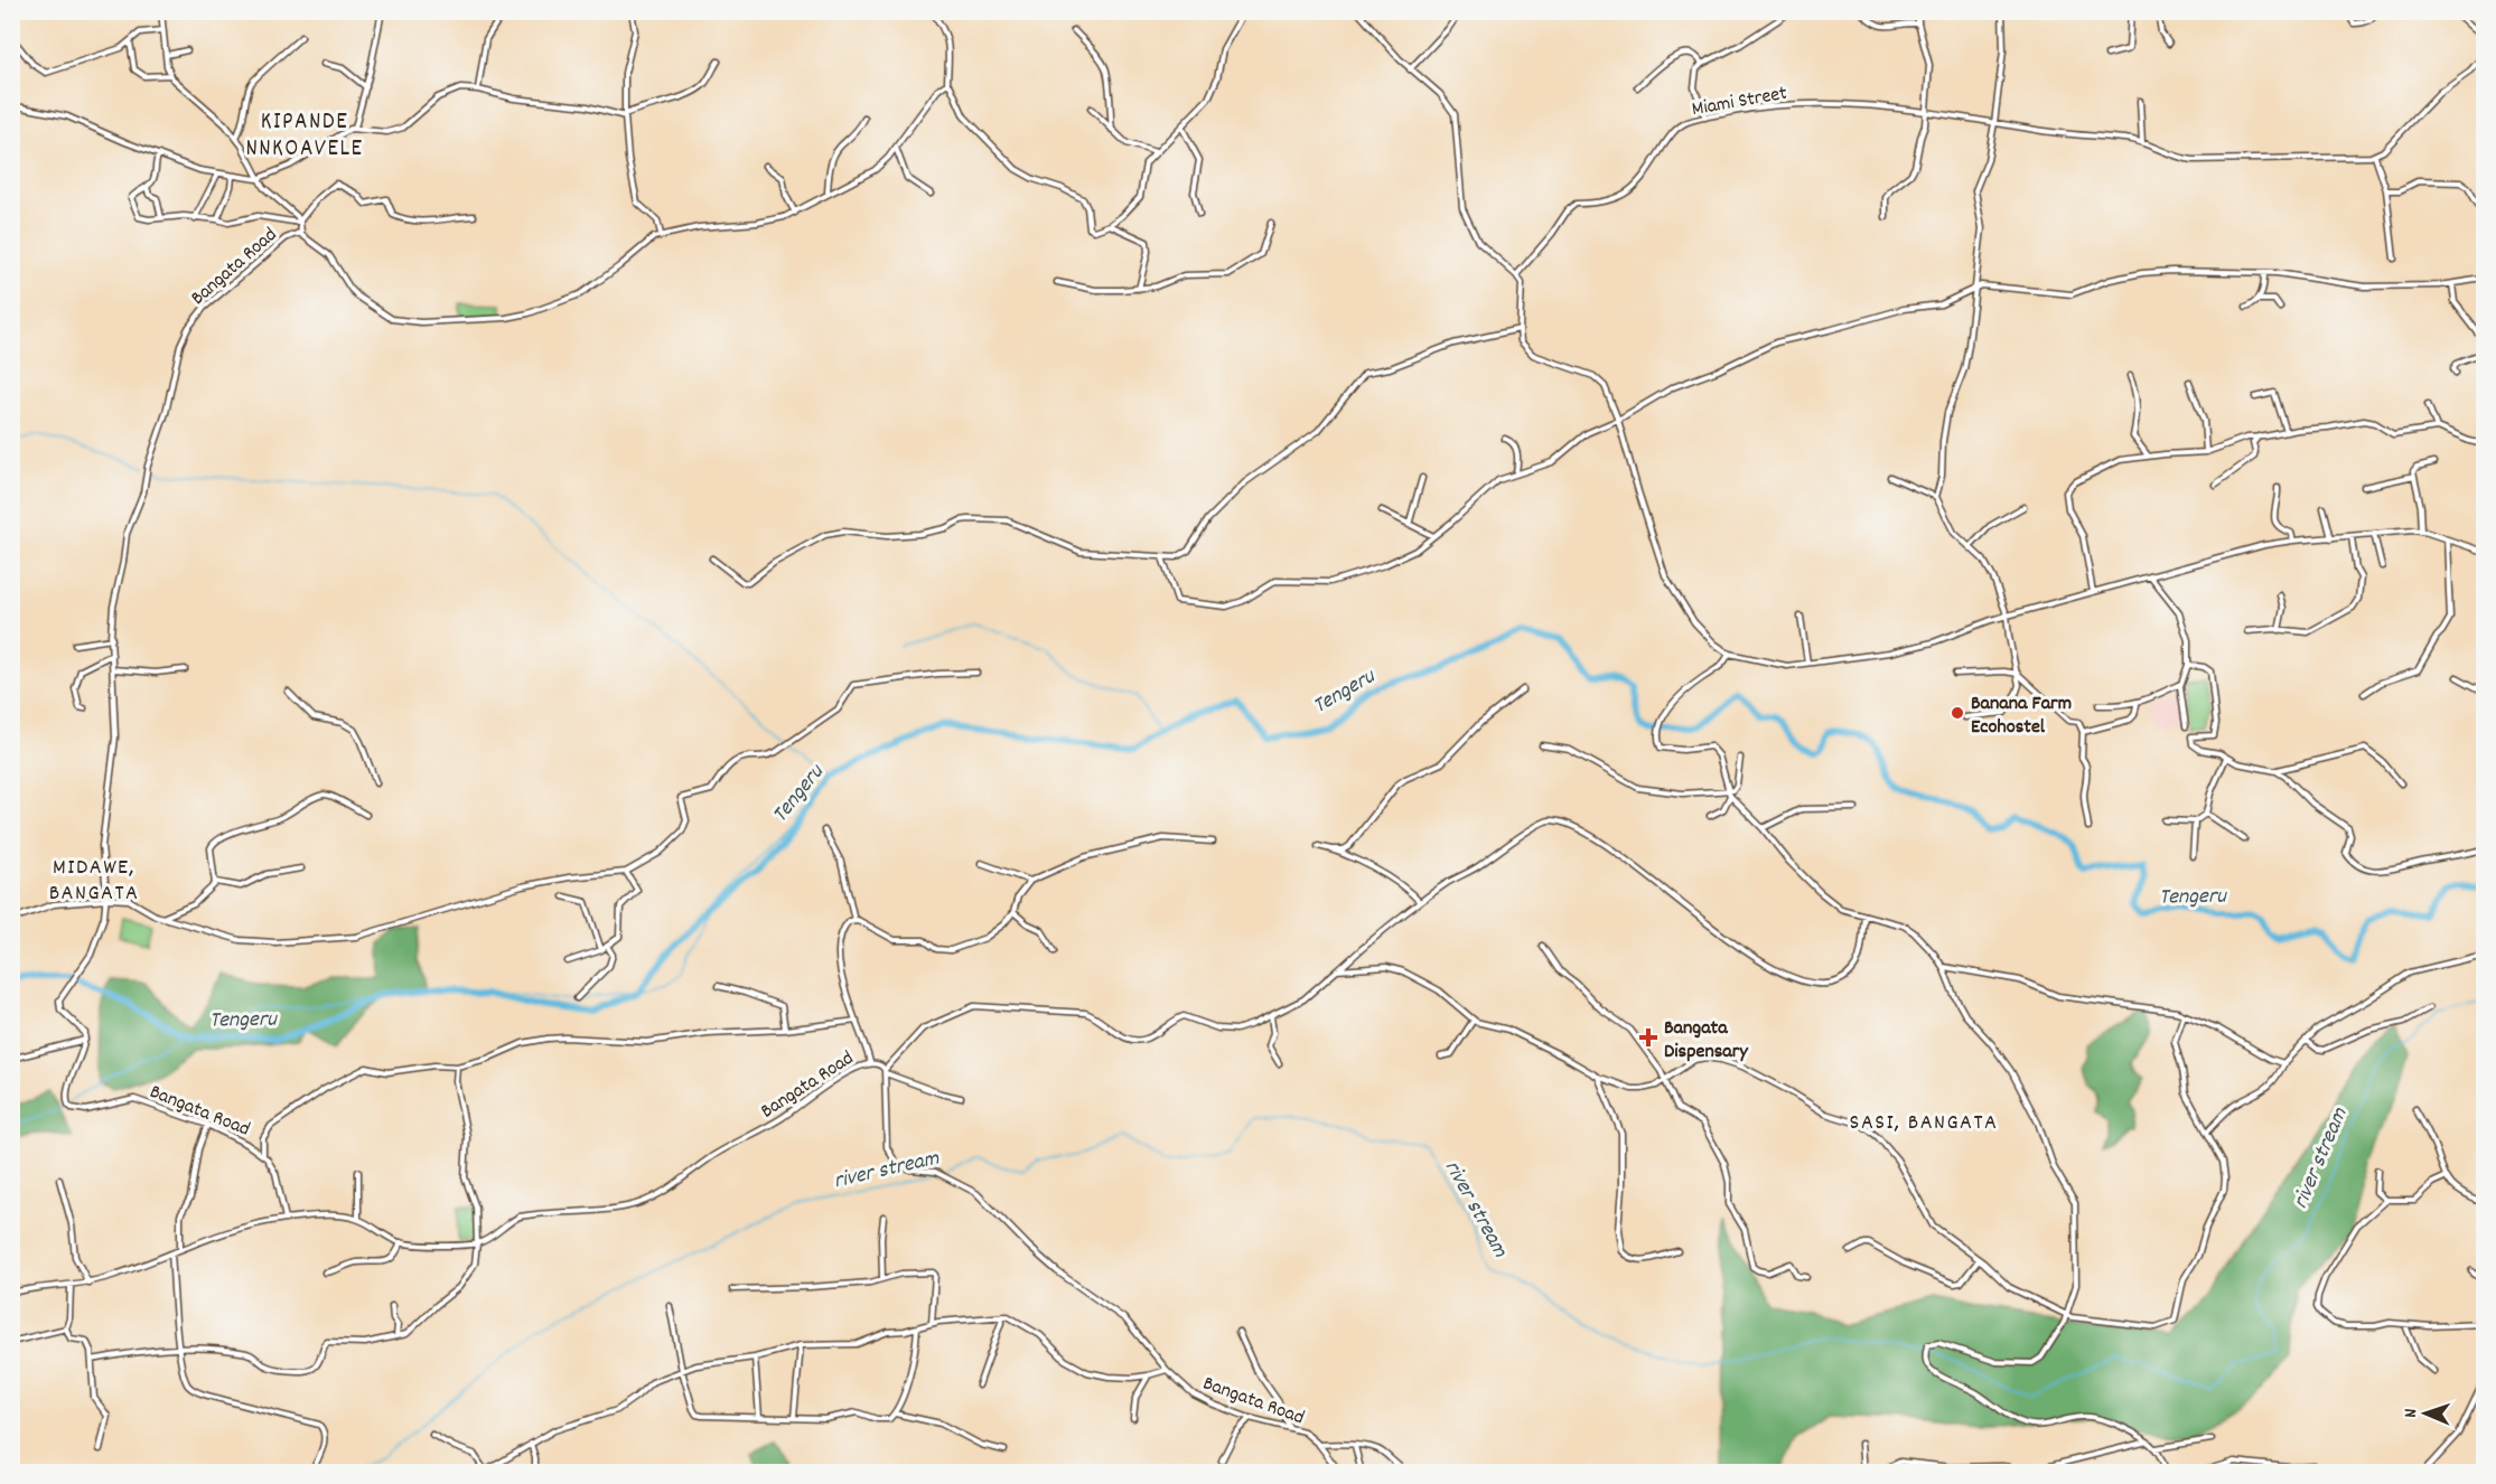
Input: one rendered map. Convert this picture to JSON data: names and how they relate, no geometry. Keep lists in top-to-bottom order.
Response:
{
  "streets": {
    "street": ["Miami Street", "Bangata Road"]
  },
  "districts": ["KIPANDE NNKOAVELE", "MIDAWE, BANGATA", "SASI, BANGATA"],
  "water": ["Tengeru", "river stream"],
  "places": {
    "other": ["Banana Farm Ecohostel"],
    "health": ["Bangata Dispensary"]
  },
  "north": "left"
}
